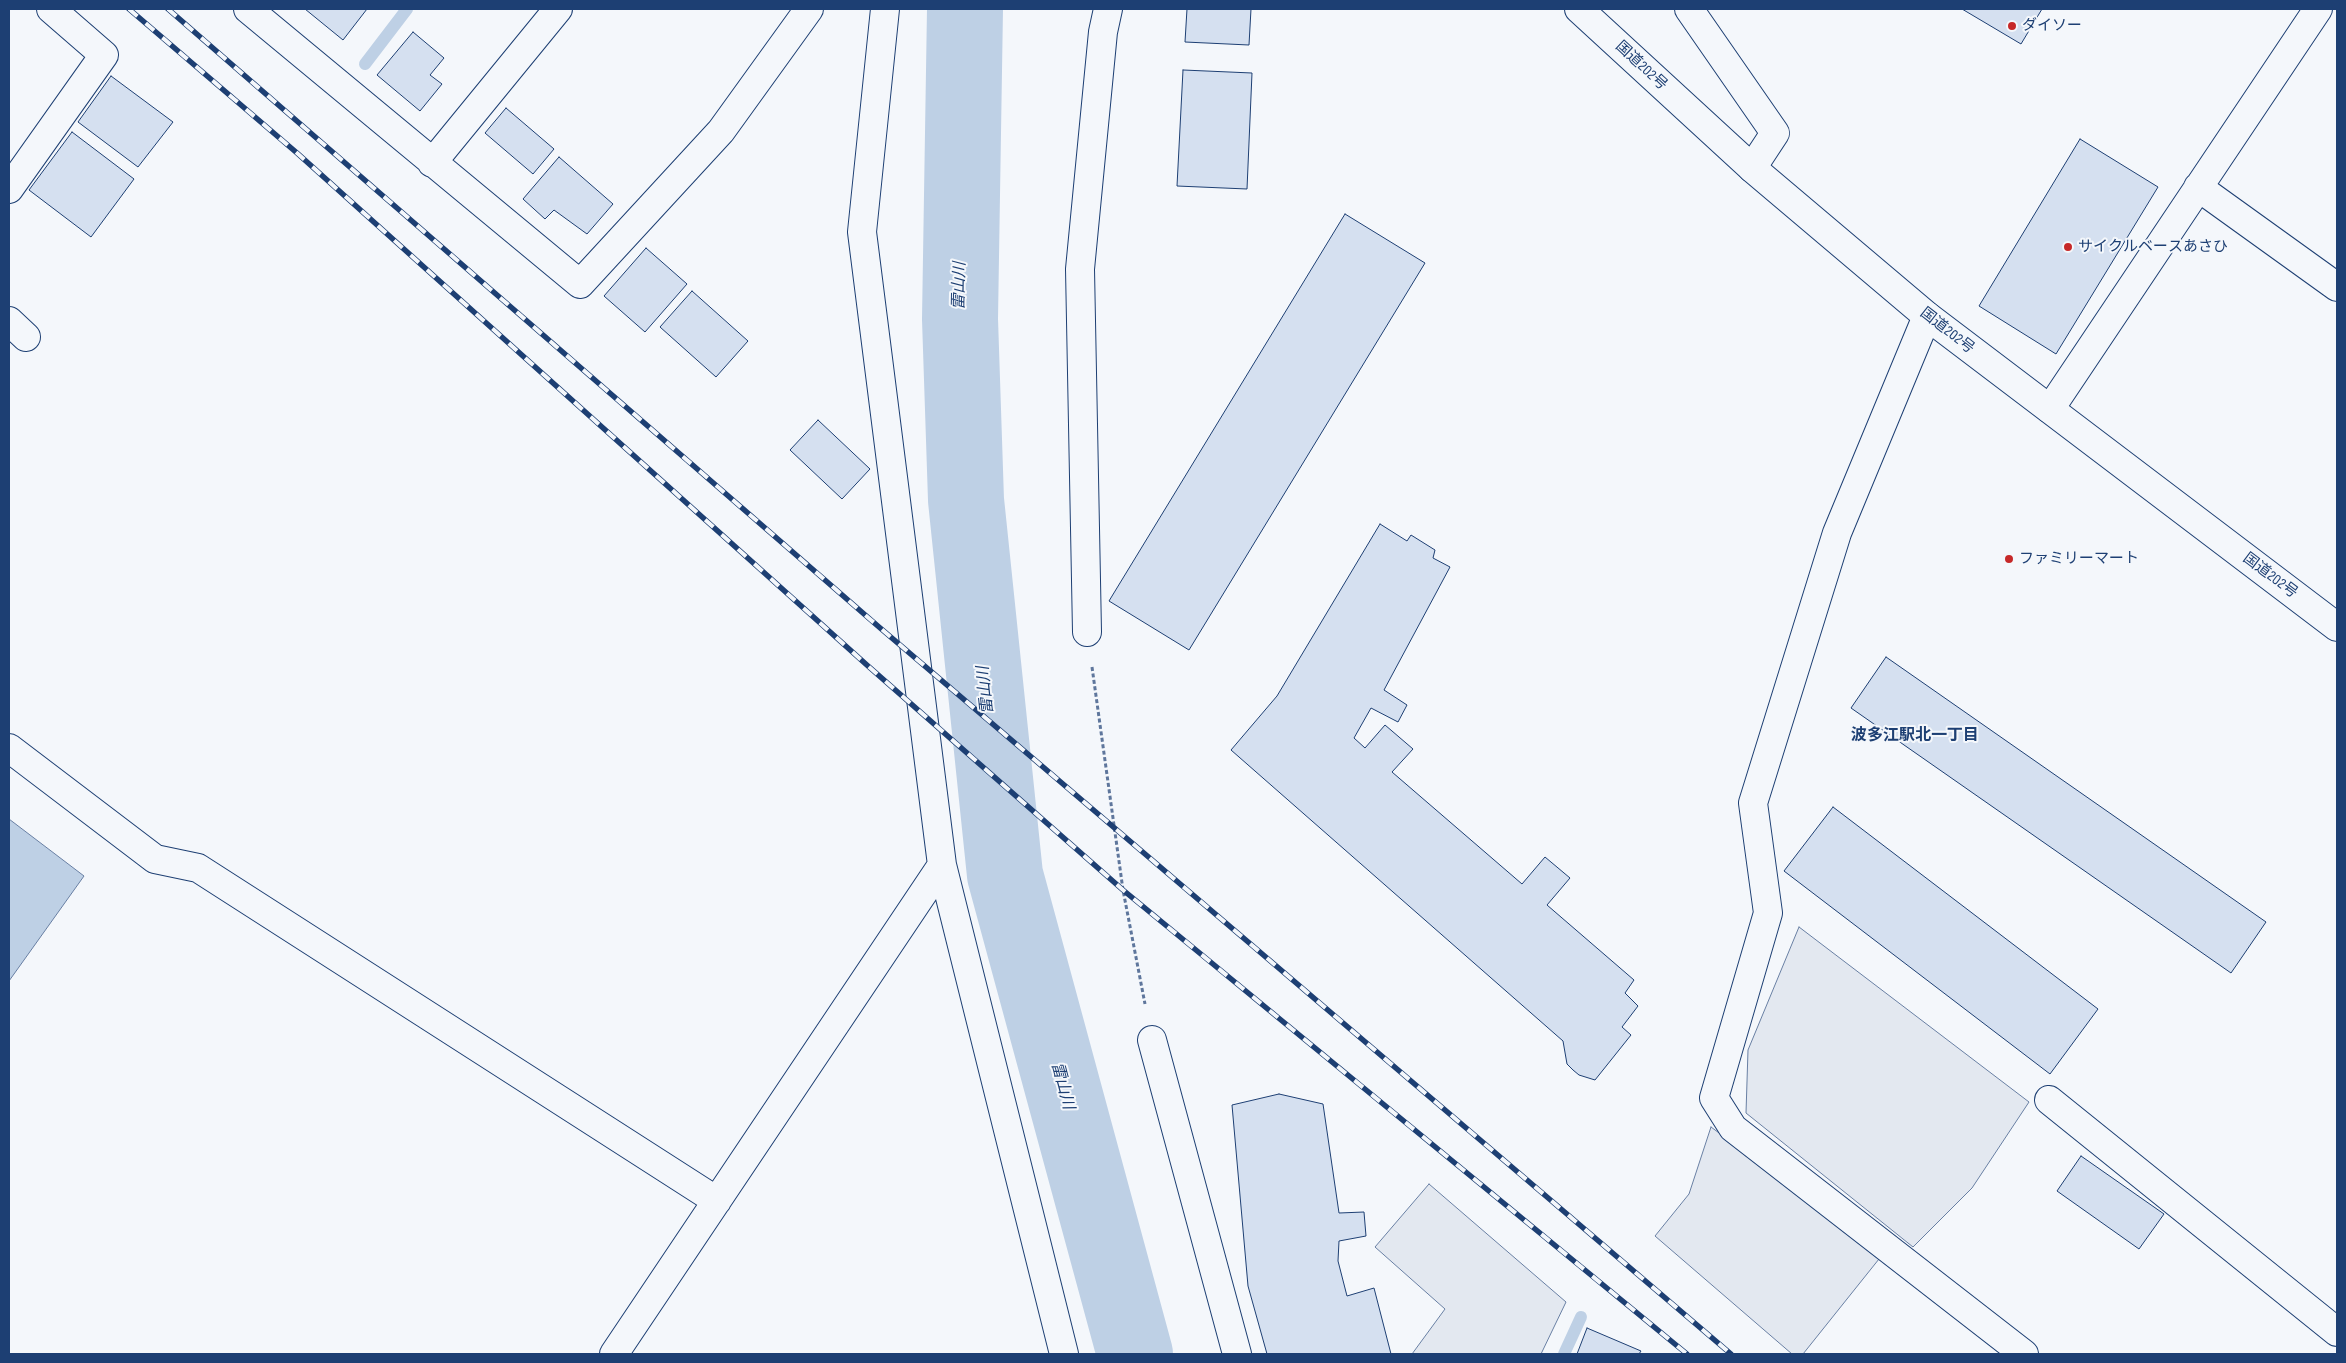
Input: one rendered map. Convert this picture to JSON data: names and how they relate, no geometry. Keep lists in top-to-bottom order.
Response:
{
  "streets": {
    "main road": ["国道202号"]
  },
  "districts": ["波多江駅北一丁目"],
  "water": ["雷山川"],
  "places": ["ダイソー", "サイクルベースあさひ", "ファミリーマート"]
}
